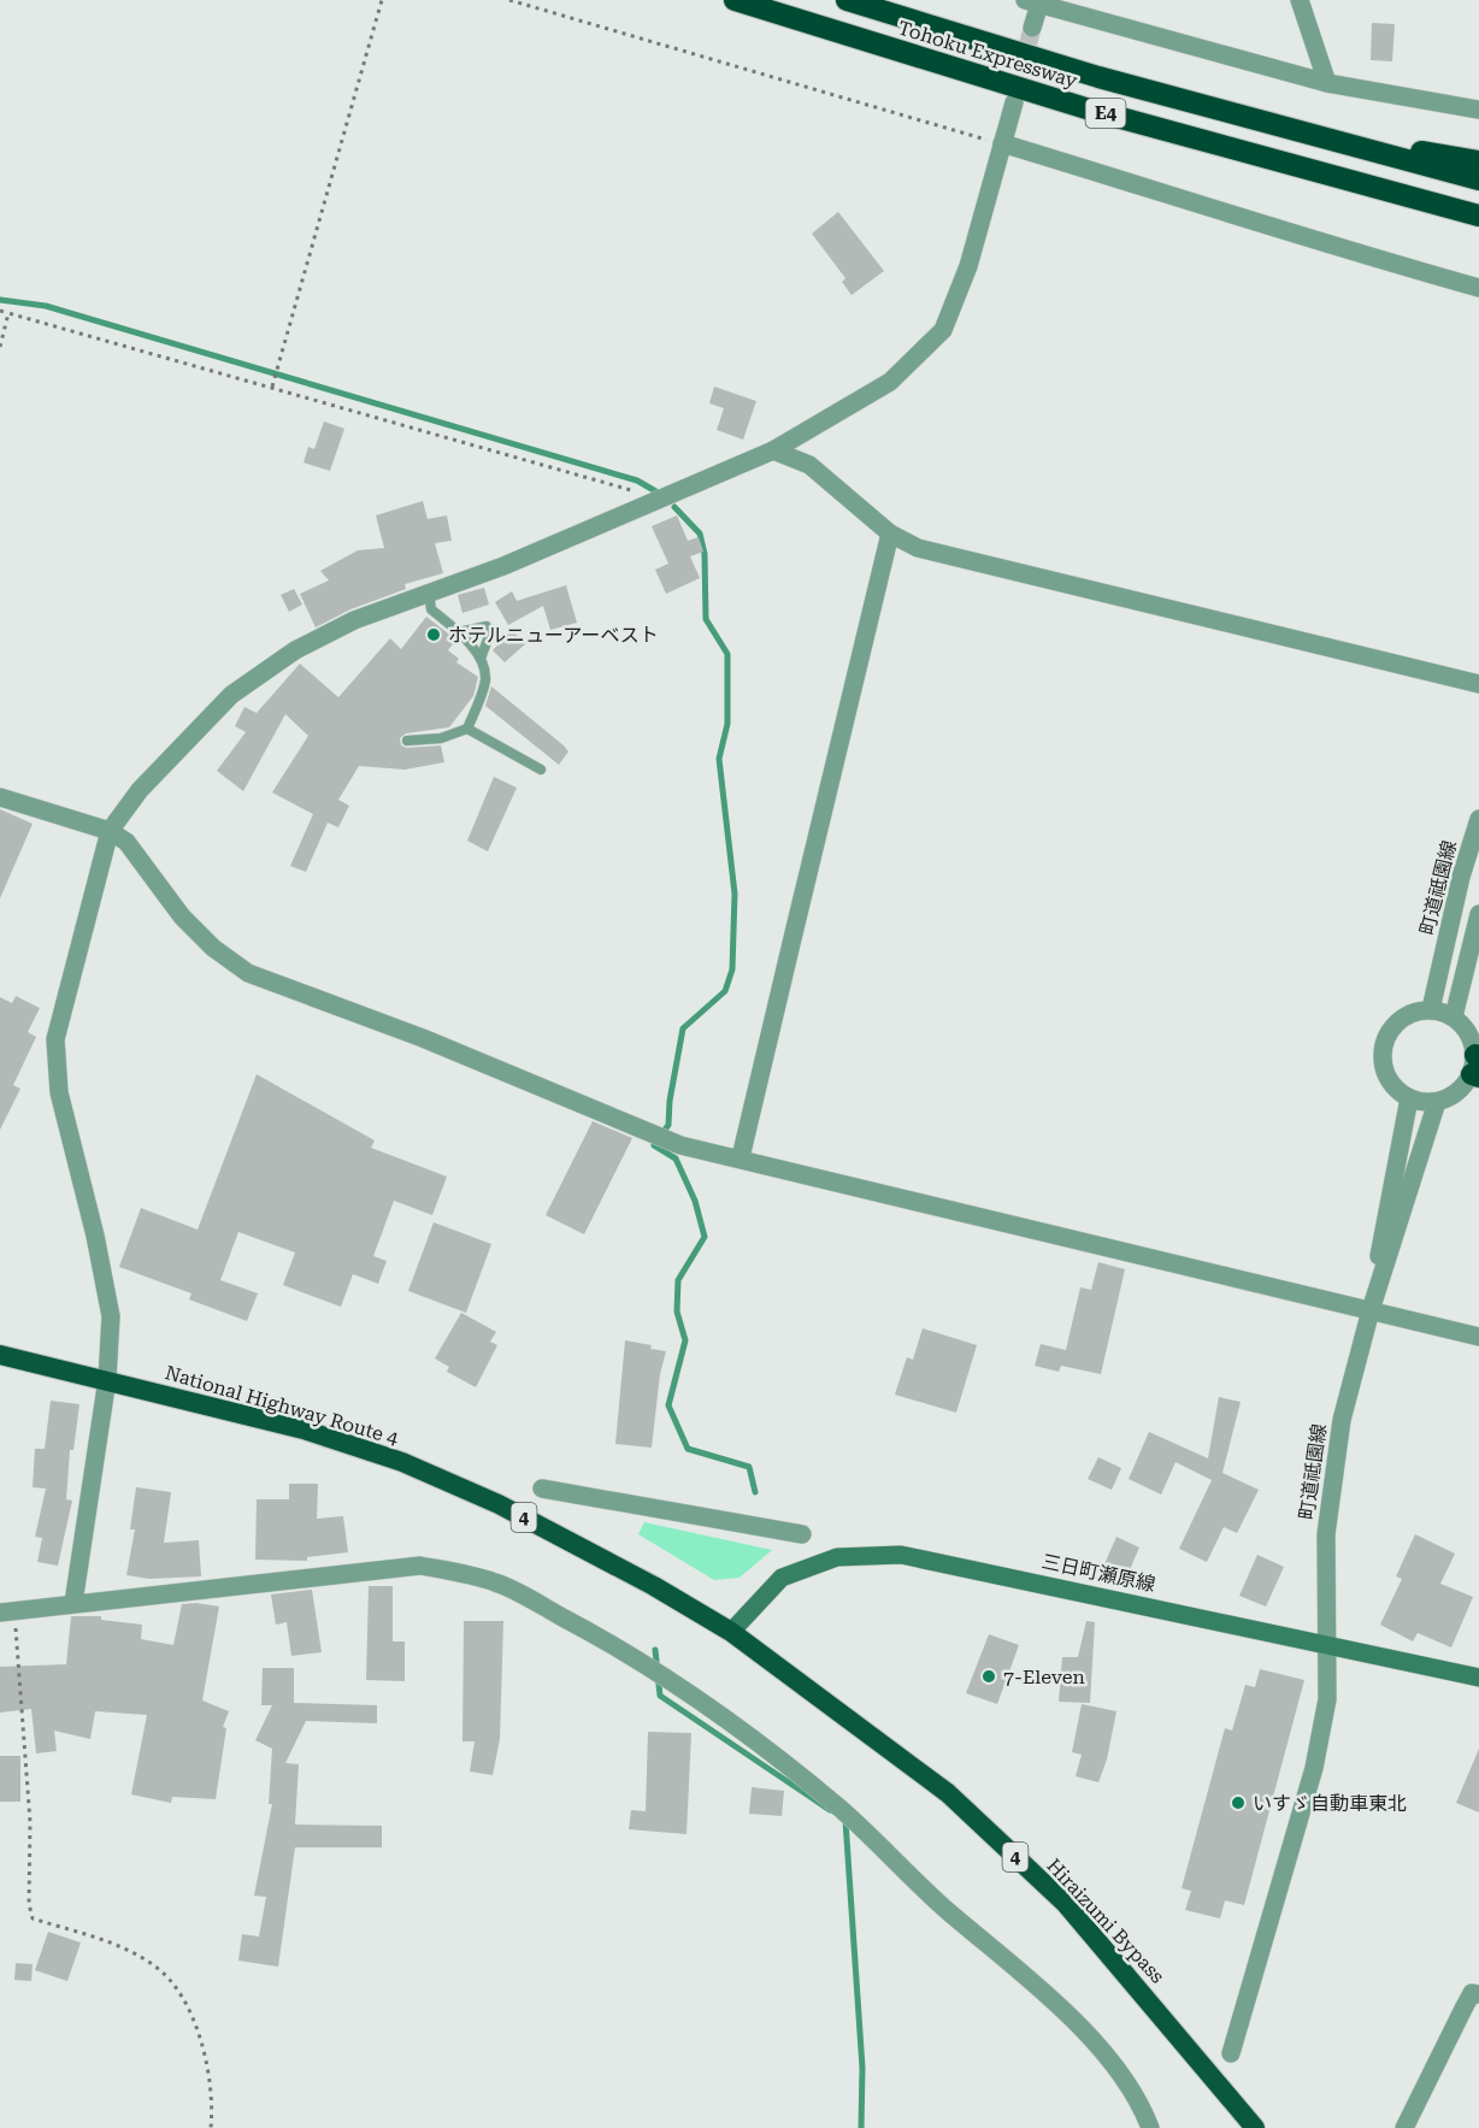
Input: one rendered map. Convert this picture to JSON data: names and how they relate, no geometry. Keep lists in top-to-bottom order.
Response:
{
  "streets": {
    "highway": [
      "Tohoku Expressway",
      "E4",
      "National Highway Route 4",
      "4",
      "Hiraizumi Bypass"
    ],
    "main road": ["三日町瀬原線"],
    "street": ["町道祗園線"]
  },
  "crossings": [
    ["町道祗園線", "三日町瀬原線"],
    ["National Highway Route 4", "三日町瀬原線"],
    ["National Highway Route 4", "Hiraizumi Bypass"],
    ["三日町瀬原線", "Hiraizumi Bypass"]
  ],
  "places": ["ホテルニューアーベスト", "7-Eleven", "いすゞ自動車東北"]
}
